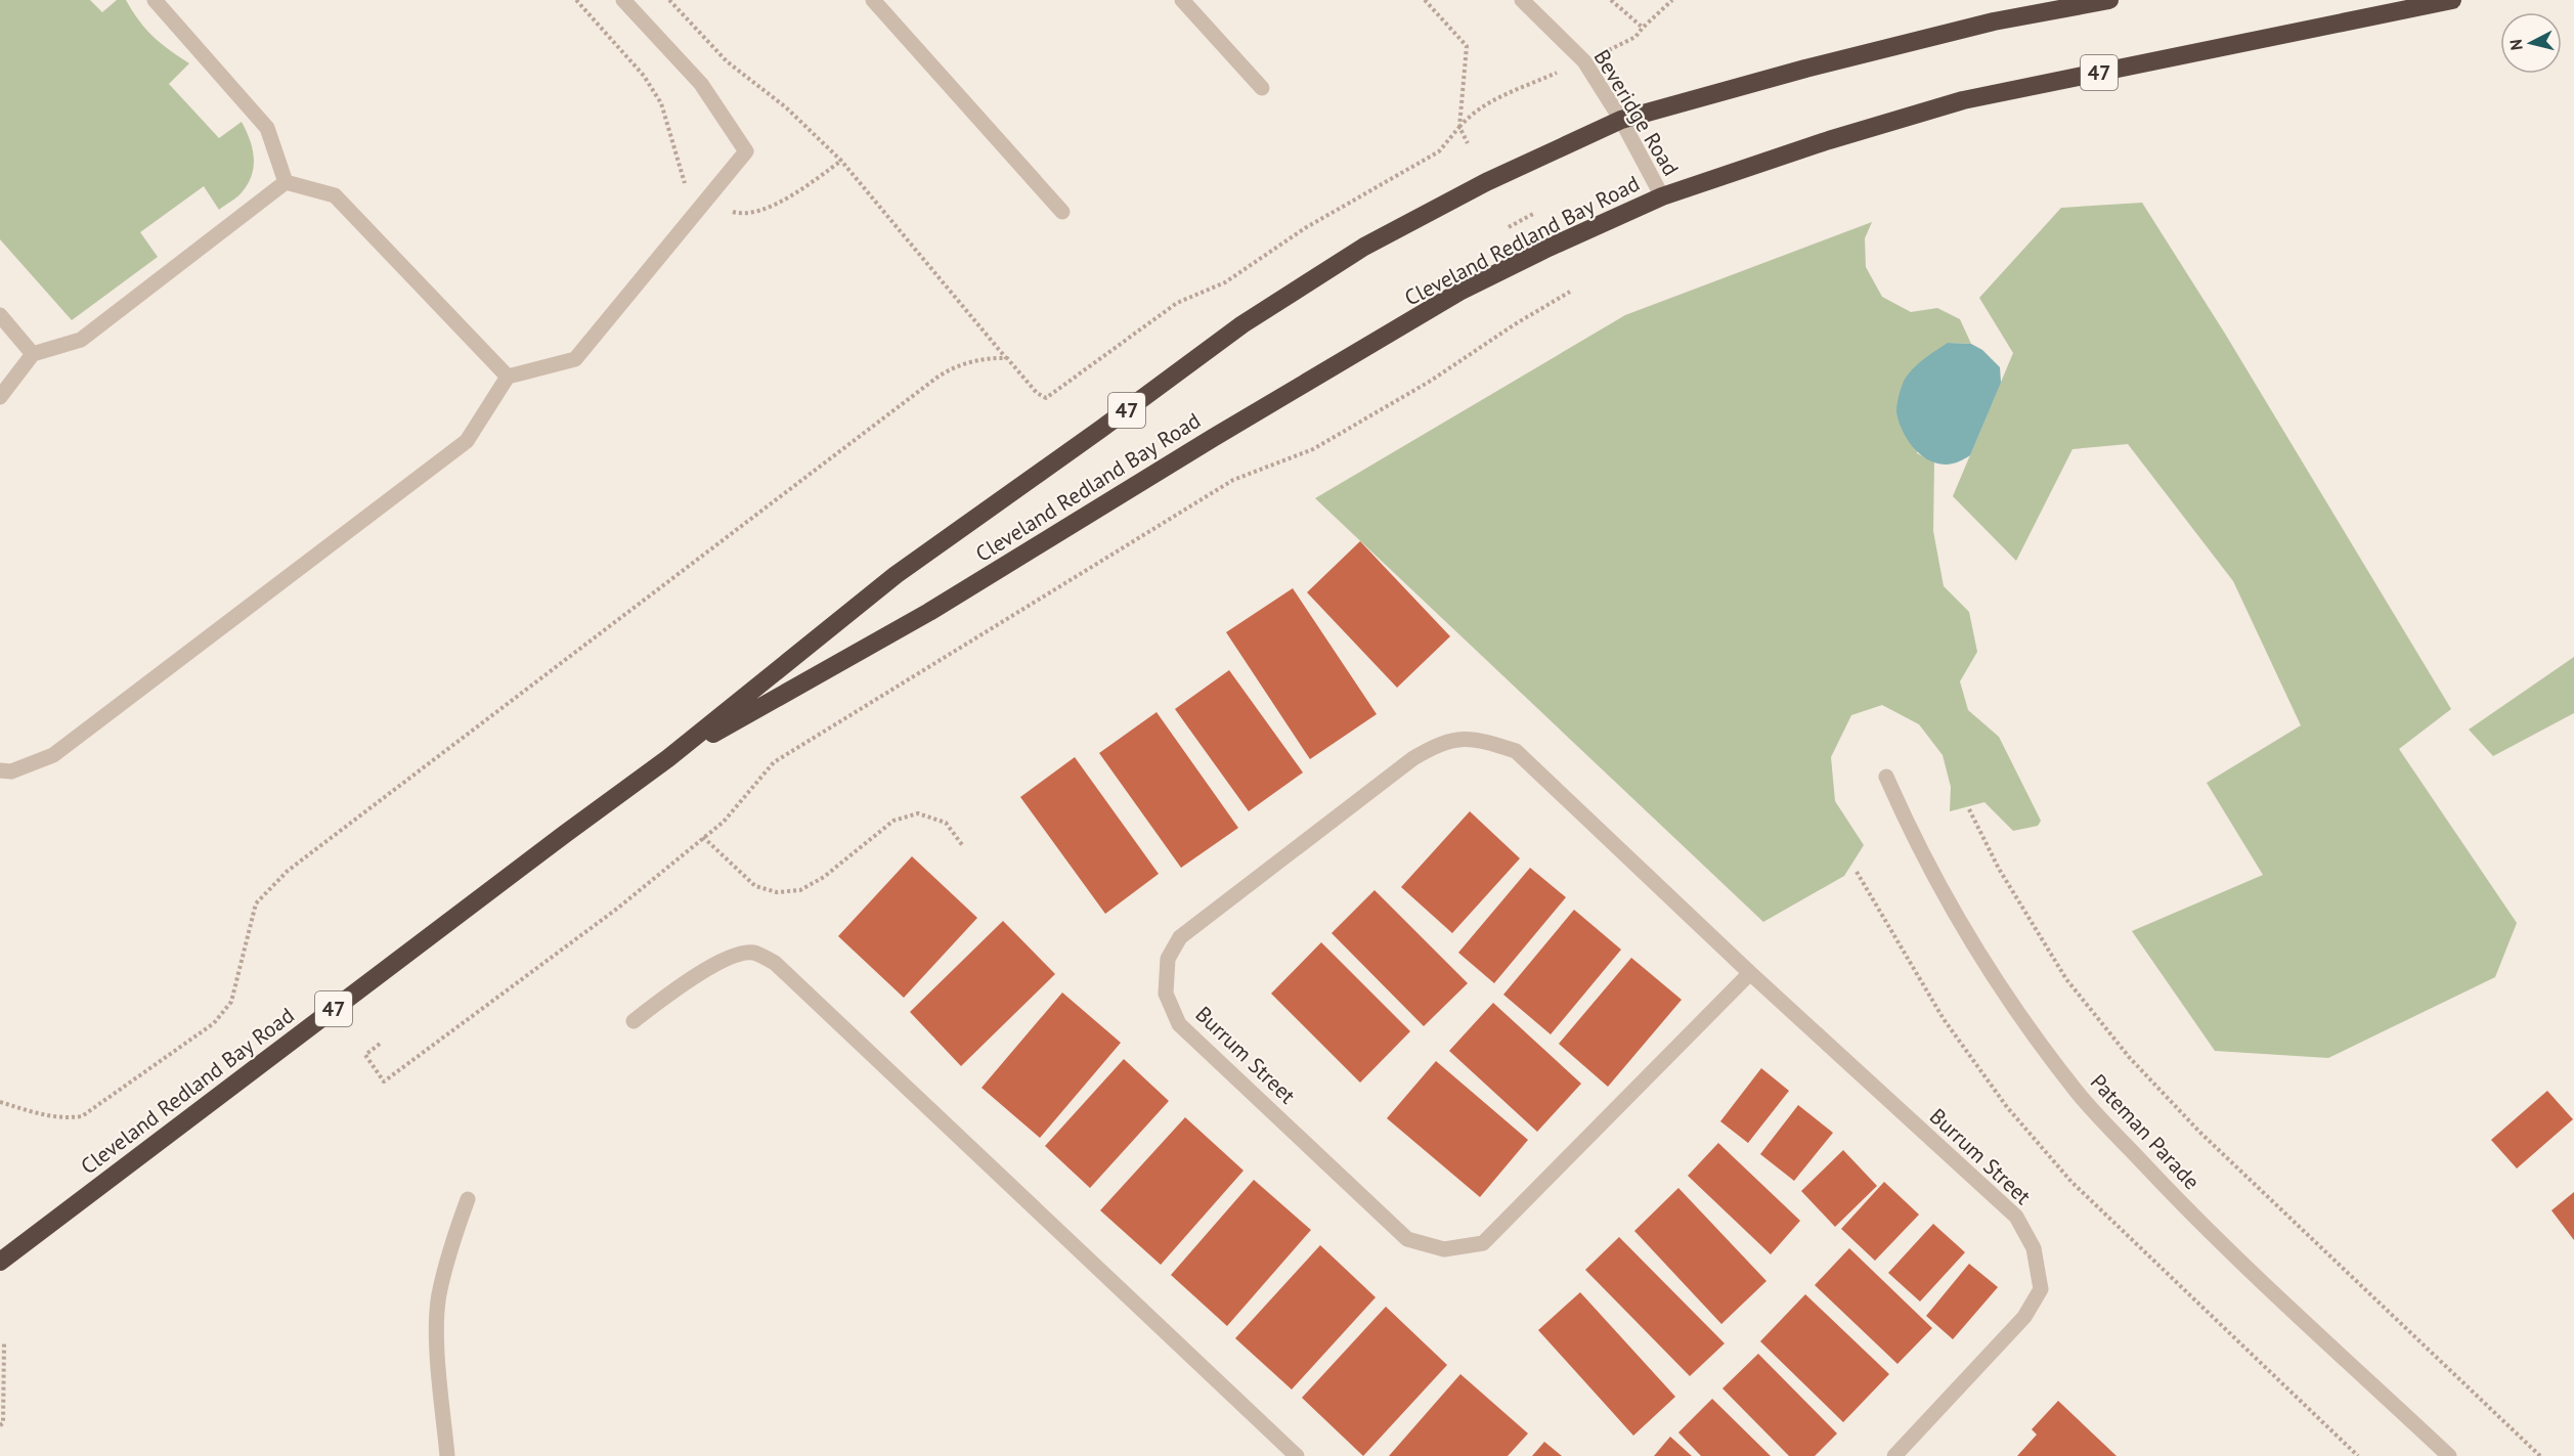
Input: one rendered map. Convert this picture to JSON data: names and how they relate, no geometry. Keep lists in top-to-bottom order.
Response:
{
  "streets": {
    "highway": ["47", "Cleveland Redland Bay Road"],
    "street": ["Beveridge Road", "Burrum Street", "Pateman Parade"]
  },
  "crossings": [
    ["Beveridge Road", "Cleveland Redland Bay Road"]
  ],
  "north": "left"
}
